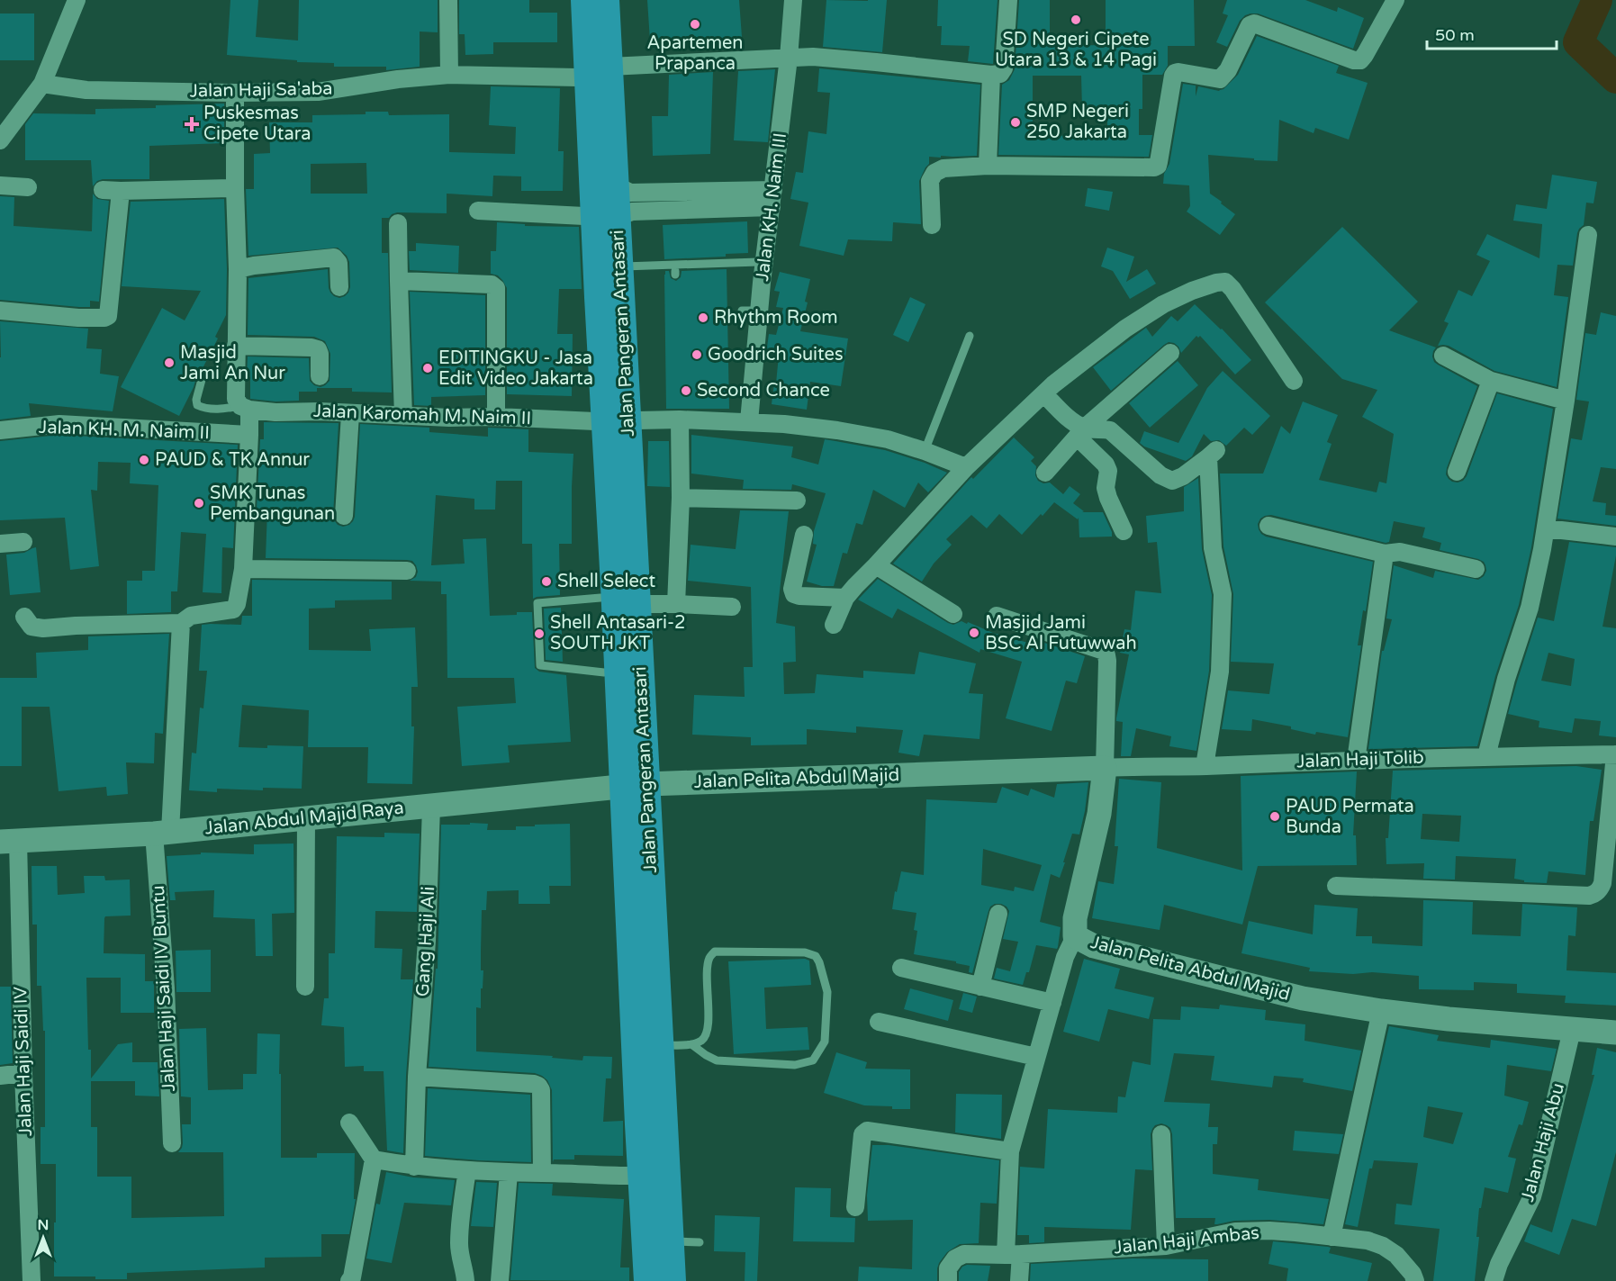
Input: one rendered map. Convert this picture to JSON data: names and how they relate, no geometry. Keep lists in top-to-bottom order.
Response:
{
  "streets": {
    "main road": ["Jalan Pangeran Antasari"],
    "street": [
      "Jalan Haji Sa'aba",
      "Jalan KH. Naim III",
      "Jalan Karomah M. Naim II",
      "Jalan KH. M. Naim II",
      "Jalan Haji Tolib",
      "Jalan Pelita Abdul Majid",
      "Jalan Abdul Majid Raya",
      "Gang Haji Ali",
      "Jalan Haji Saidi IV Buntu",
      "Jalan Haji Saidi IV",
      "Jalan Haji Abu",
      "Jalan Haji Ambas"
    ]
  },
  "crossings": [
    ["Jalan Haji Sa'aba", "Jalan Pangeran Antasari"],
    ["Jalan Pangeran Antasari", "Jalan Karomah M. Naim II"],
    ["Jalan Pangeran Antasari", "Jalan Pelita Abdul Majid"],
    ["Jalan Pangeran Antasari", "Jalan Abdul Majid Raya"],
    ["Jalan Haji Tolib", "Jalan Pelita Abdul Majid"],
    ["Jalan Pelita Abdul Majid", "Jalan Abdul Majid Raya"],
    ["Jalan Pelita Abdul Majid", "Jalan Haji Abu"],
    ["Jalan Abdul Majid Raya", "Gang Haji Ali"],
    ["Jalan Abdul Majid Raya", "Jalan Haji Saidi IV Buntu"],
    ["Jalan Abdul Majid Raya", "Jalan Haji Saidi IV"]
  ],
  "places": {
    "other": [
      "SD Negeri Cipete Utara 13 & 14 Pagi",
      "Apartemen Prapanca",
      "SMP Negeri 250 Jakarta",
      "Rhythm Room",
      "Goodrich Suites",
      "Masjid Jami An Nur",
      "EDITINGKU - Jasa Edit Video Jakarta",
      "Second Chance",
      "PAUD & TK Annur",
      "SMK Tunas Pembangunan",
      "Shell Select",
      "Masjid Jami BSC Al Futuwwah",
      "Shell Antasari-2 SOUTH JKT",
      "PAUD Permata Bunda"
    ],
    "health": ["Puskesmas Cipete Utara"]
  },
  "scale_bar": "50 m",
  "north": "top"
}
